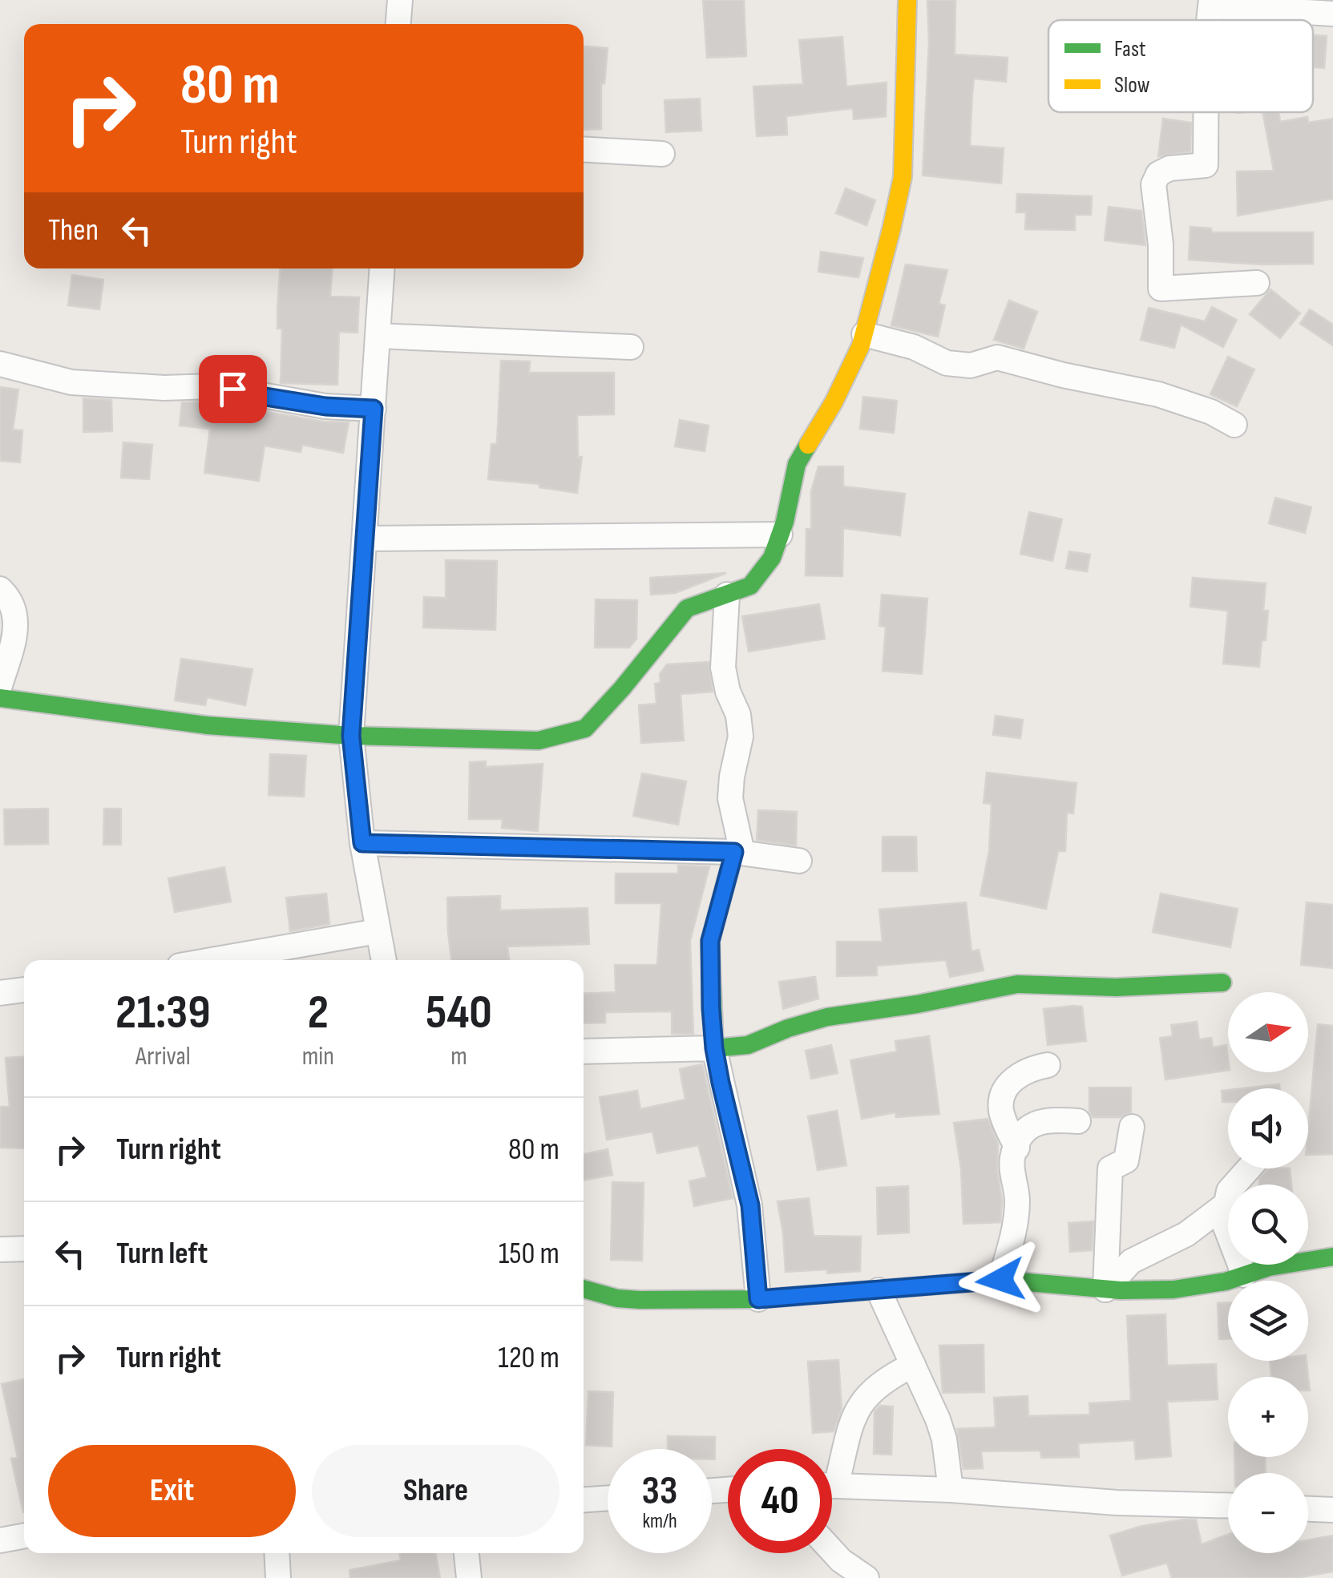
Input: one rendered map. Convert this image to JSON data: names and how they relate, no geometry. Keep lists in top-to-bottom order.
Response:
{
  "legend": ["Fast", "Slow"],
  "north": "right",
  "page": {
    "turn": ["80 m", "Turn right"],
    "then": "Then",
    "eta": [
      "21:39",
      "Arrival",
      "2",
      "min",
      "540",
      "m"
    ],
    "map_buttons": ["+", "−"],
    "list": [
      {
        "name": "Turn right",
        "value": "80 m"
      },
      {
        "name": "Turn left",
        "value": "150 m"
      },
      {
        "name": "Turn right",
        "value": "120 m"
      }
    ],
    "buttons": ["Exit", "Share"],
    "speed": "33 km/h",
    "limit": "40"
  }
}
